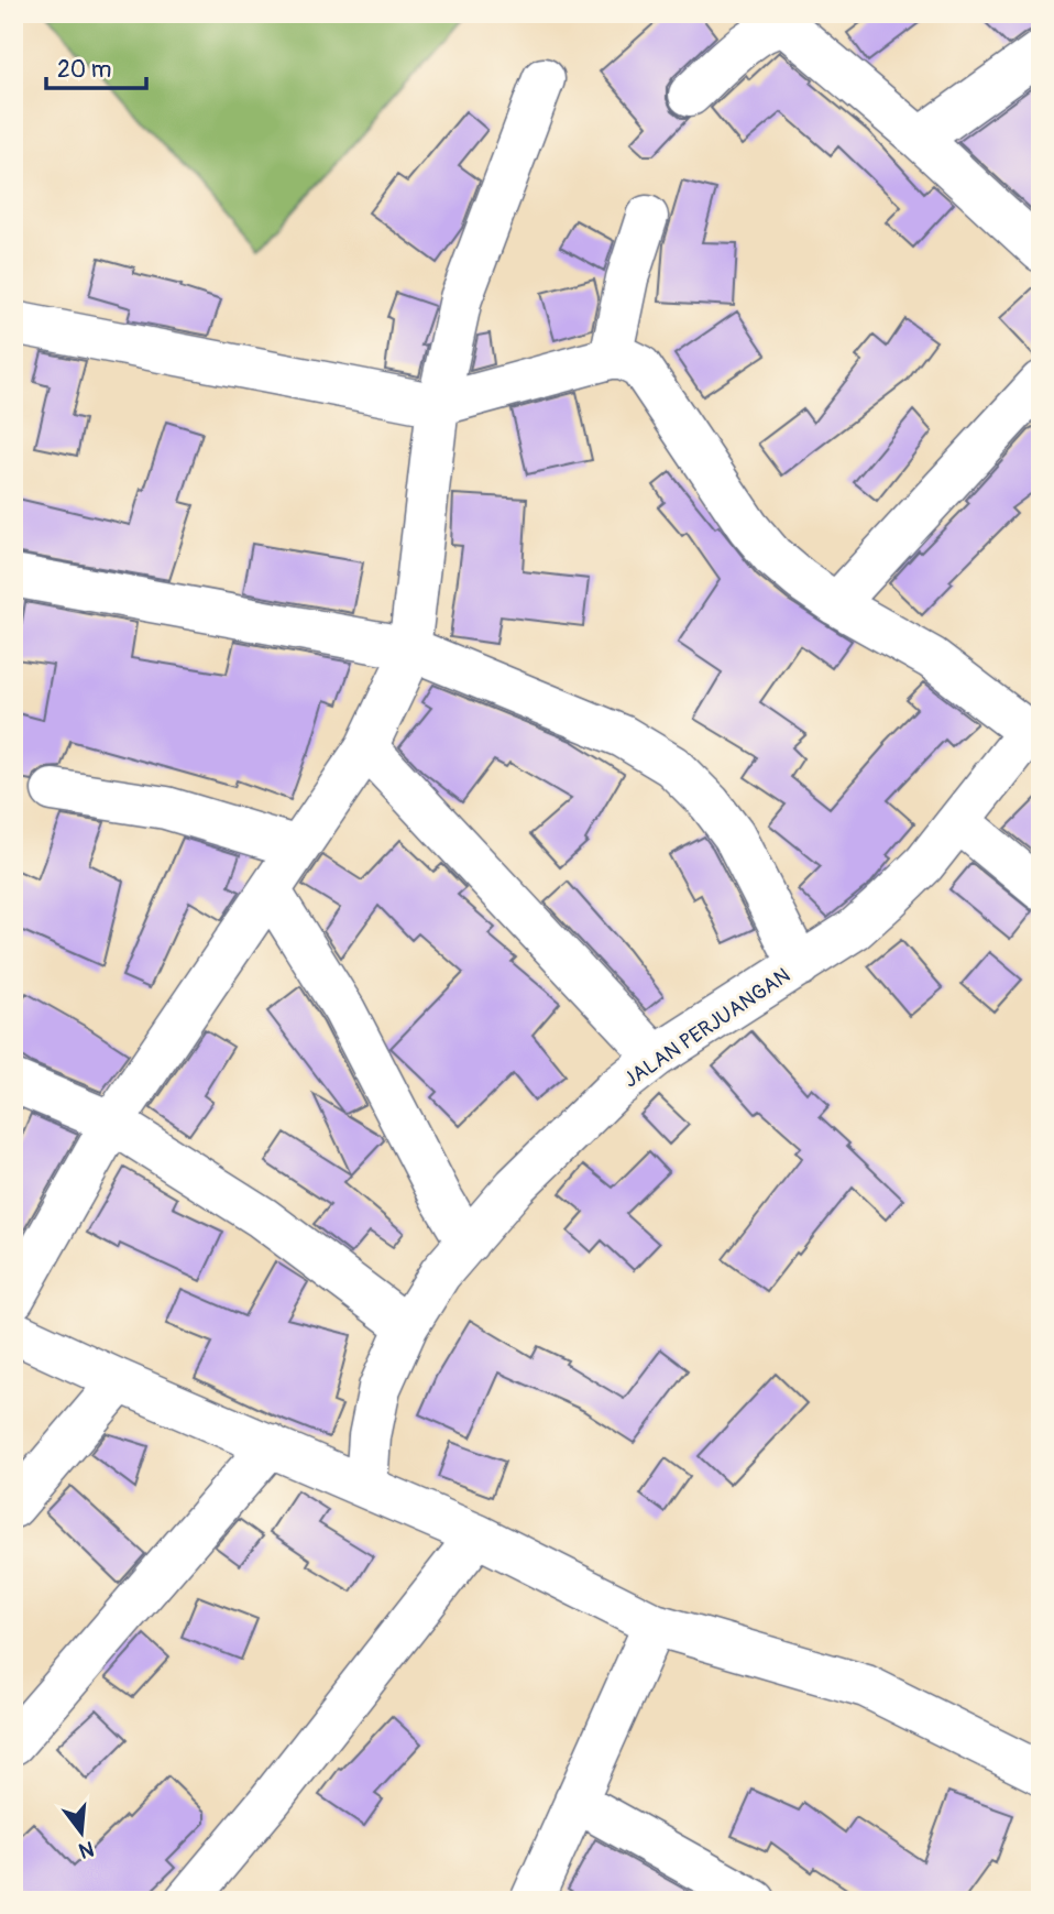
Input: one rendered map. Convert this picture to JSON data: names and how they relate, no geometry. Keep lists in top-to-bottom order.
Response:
{
  "streets": {
    "street": ["JALAN PERJUANGAN"]
  },
  "scale_bar": "20 m",
  "north": "bottom"
}
